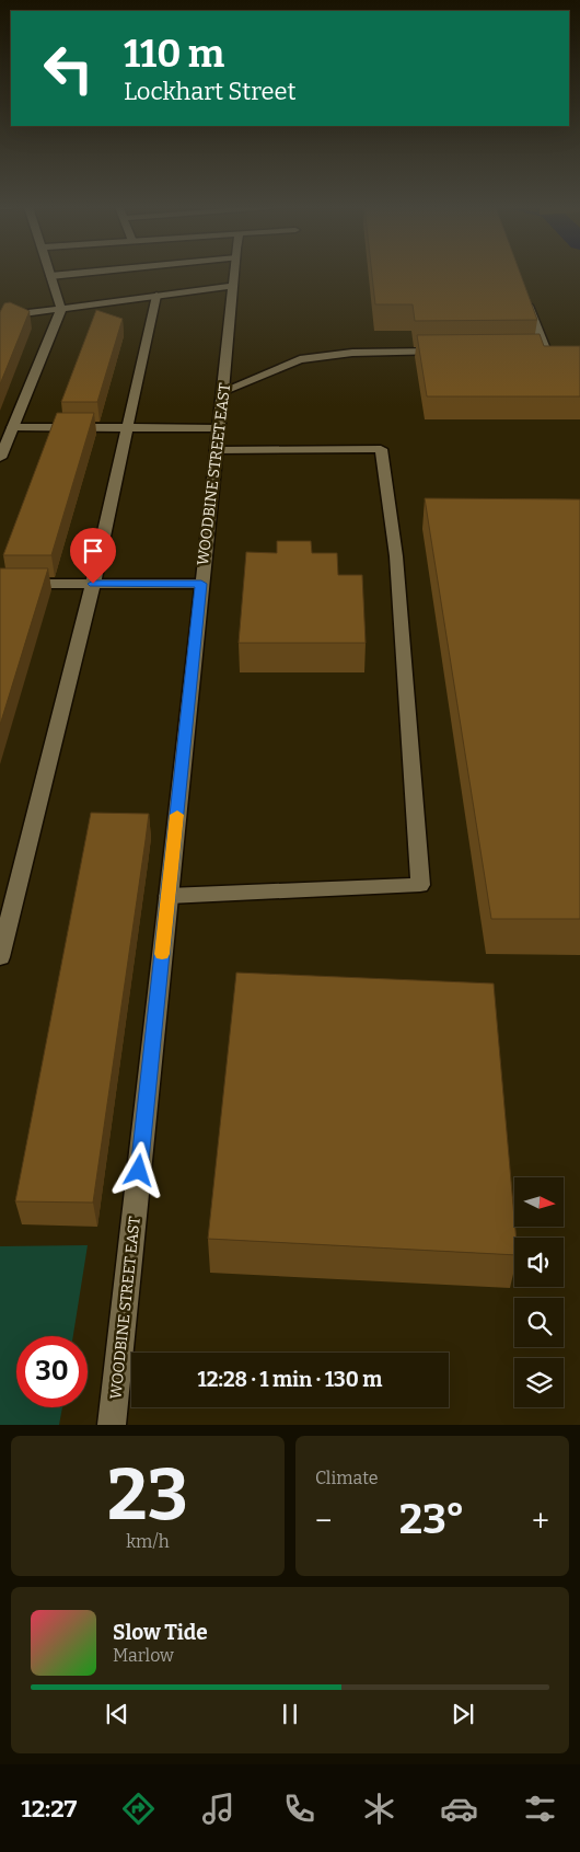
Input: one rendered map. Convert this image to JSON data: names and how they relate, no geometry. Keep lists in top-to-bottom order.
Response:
{
  "streets": {
    "street": ["WOODBINE STREET EAST"]
  },
  "north": "right",
  "page": {
    "turn": ["110 m", "Lockhart Street"],
    "limit": "30",
    "trip": "12:28 · 1 min · 130 m",
    "tile": [
      ["23", "km/h"],
      "Climate"
    ],
    "heat": ["−", "23°", "+"],
    "song": ["Slow Tide", "Marlow"],
    "tabs": "12:27"
  }
}
